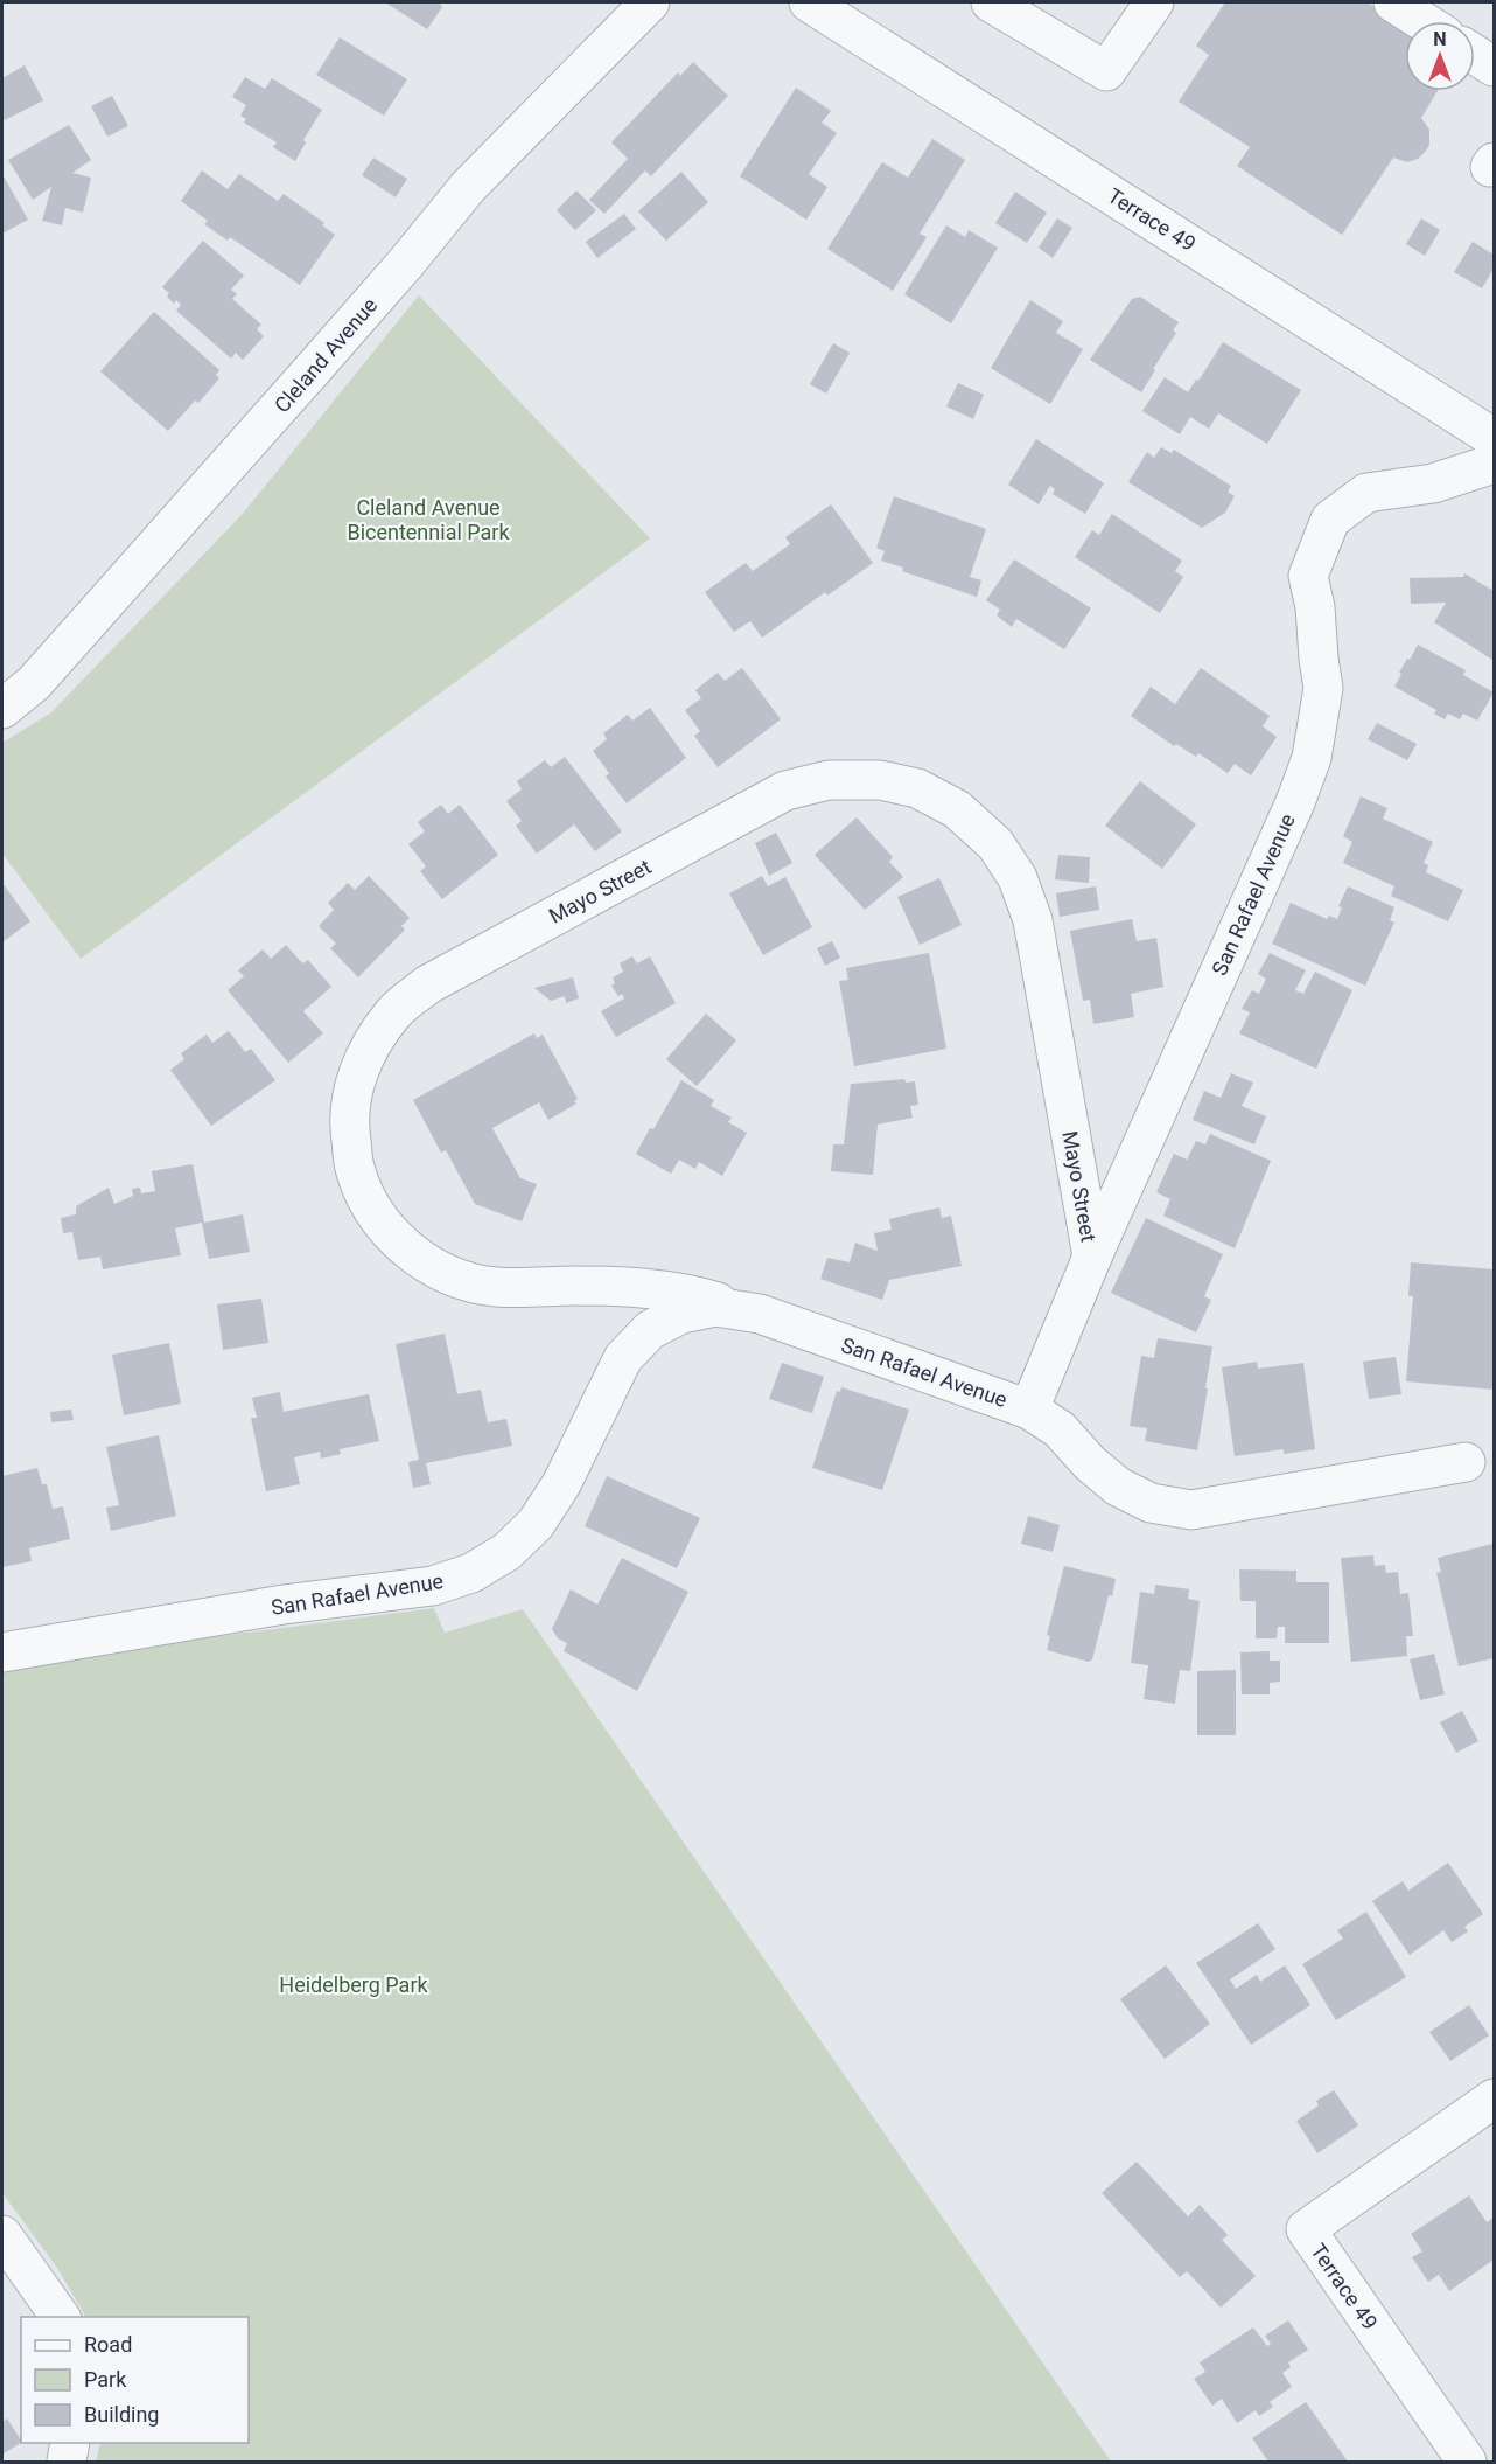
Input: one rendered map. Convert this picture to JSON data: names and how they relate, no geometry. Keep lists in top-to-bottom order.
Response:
{
  "streets": {
    "street": [
      "Terrace 49",
      "Cleland Avenue",
      "Mayo Street",
      "San Rafael Avenue"
    ]
  },
  "crossings": [
    ["Mayo Street", "San Rafael Avenue"]
  ],
  "parks": ["Cleland Avenue Bicentennial Park", "Heidelberg Park"],
  "legend": ["Road", "Park", "Building"],
  "north": "top"
}
